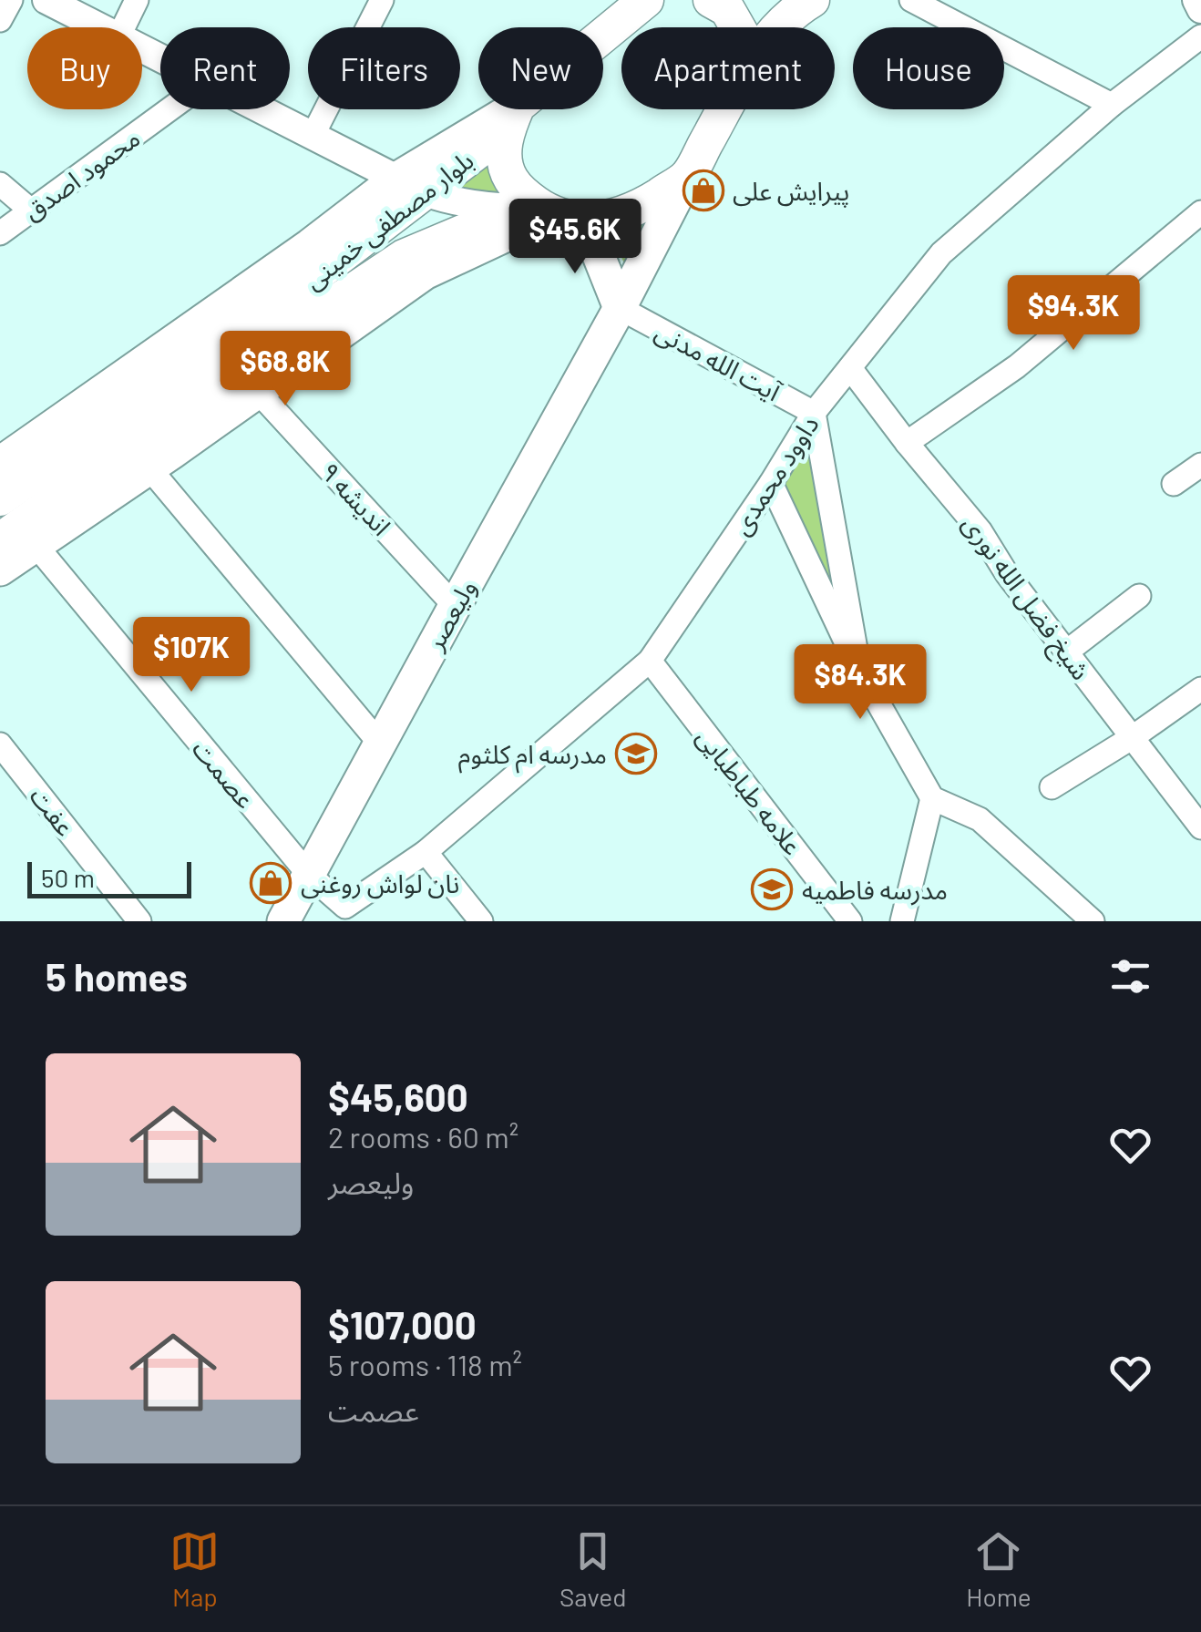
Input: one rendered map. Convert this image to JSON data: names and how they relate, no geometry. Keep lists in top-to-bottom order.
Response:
{
  "streets": {
    "main road": ["بلوار مصطفی خمینی", "ولیعصر"],
    "street": [
      "محمود اصدق",
      "آیت الله مدنی",
      "داوود محمدی",
      "اندیشه ۹",
      "شیخ فضل الله نوری",
      "عصمت",
      "علامه طباطبایی",
      "عفت"
    ]
  },
  "crossings": [
    ["آیت الله مدنی", "داوود محمدی"],
    ["آیت الله مدنی", "ولیعصر"],
    ["داوود محمدی", "شیخ فضل الله نوری"],
    ["داوود محمدی", "عصمت"],
    ["داوود محمدی", "علامه طباطبایی"],
    ["اندیشه ۹", "ولیعصر"],
    ["ولیعصر", "عصمت"]
  ],
  "places": {
    "shop": ["پیرایش علی", "نان لواش روغنی"],
    "school or university": ["مدرسه ام کلثوم", "مدرسه فاطمیه"]
  },
  "scale_bar": "50 m",
  "page": {
    "chip": [
      "Buy",
      "Rent",
      "Filters",
      "New",
      "Apartment",
      "House"
    ],
    "price": [
      "$45.6K",
      "$94.3K",
      "$68.8K",
      "$107K",
      "$84.3K"
    ],
    "scale": "50 m",
    "heading": "5 homes",
    "list": [
      {
        "name": "$45,600",
        "note": "2 rooms · 60 m² · ولیعصر"
      },
      {
        "name": "$107,000",
        "note": "5 rooms · 118 m² · عصمت"
      }
    ],
    "tabs": ["Map", "Saved", "Home"]
  }
}
